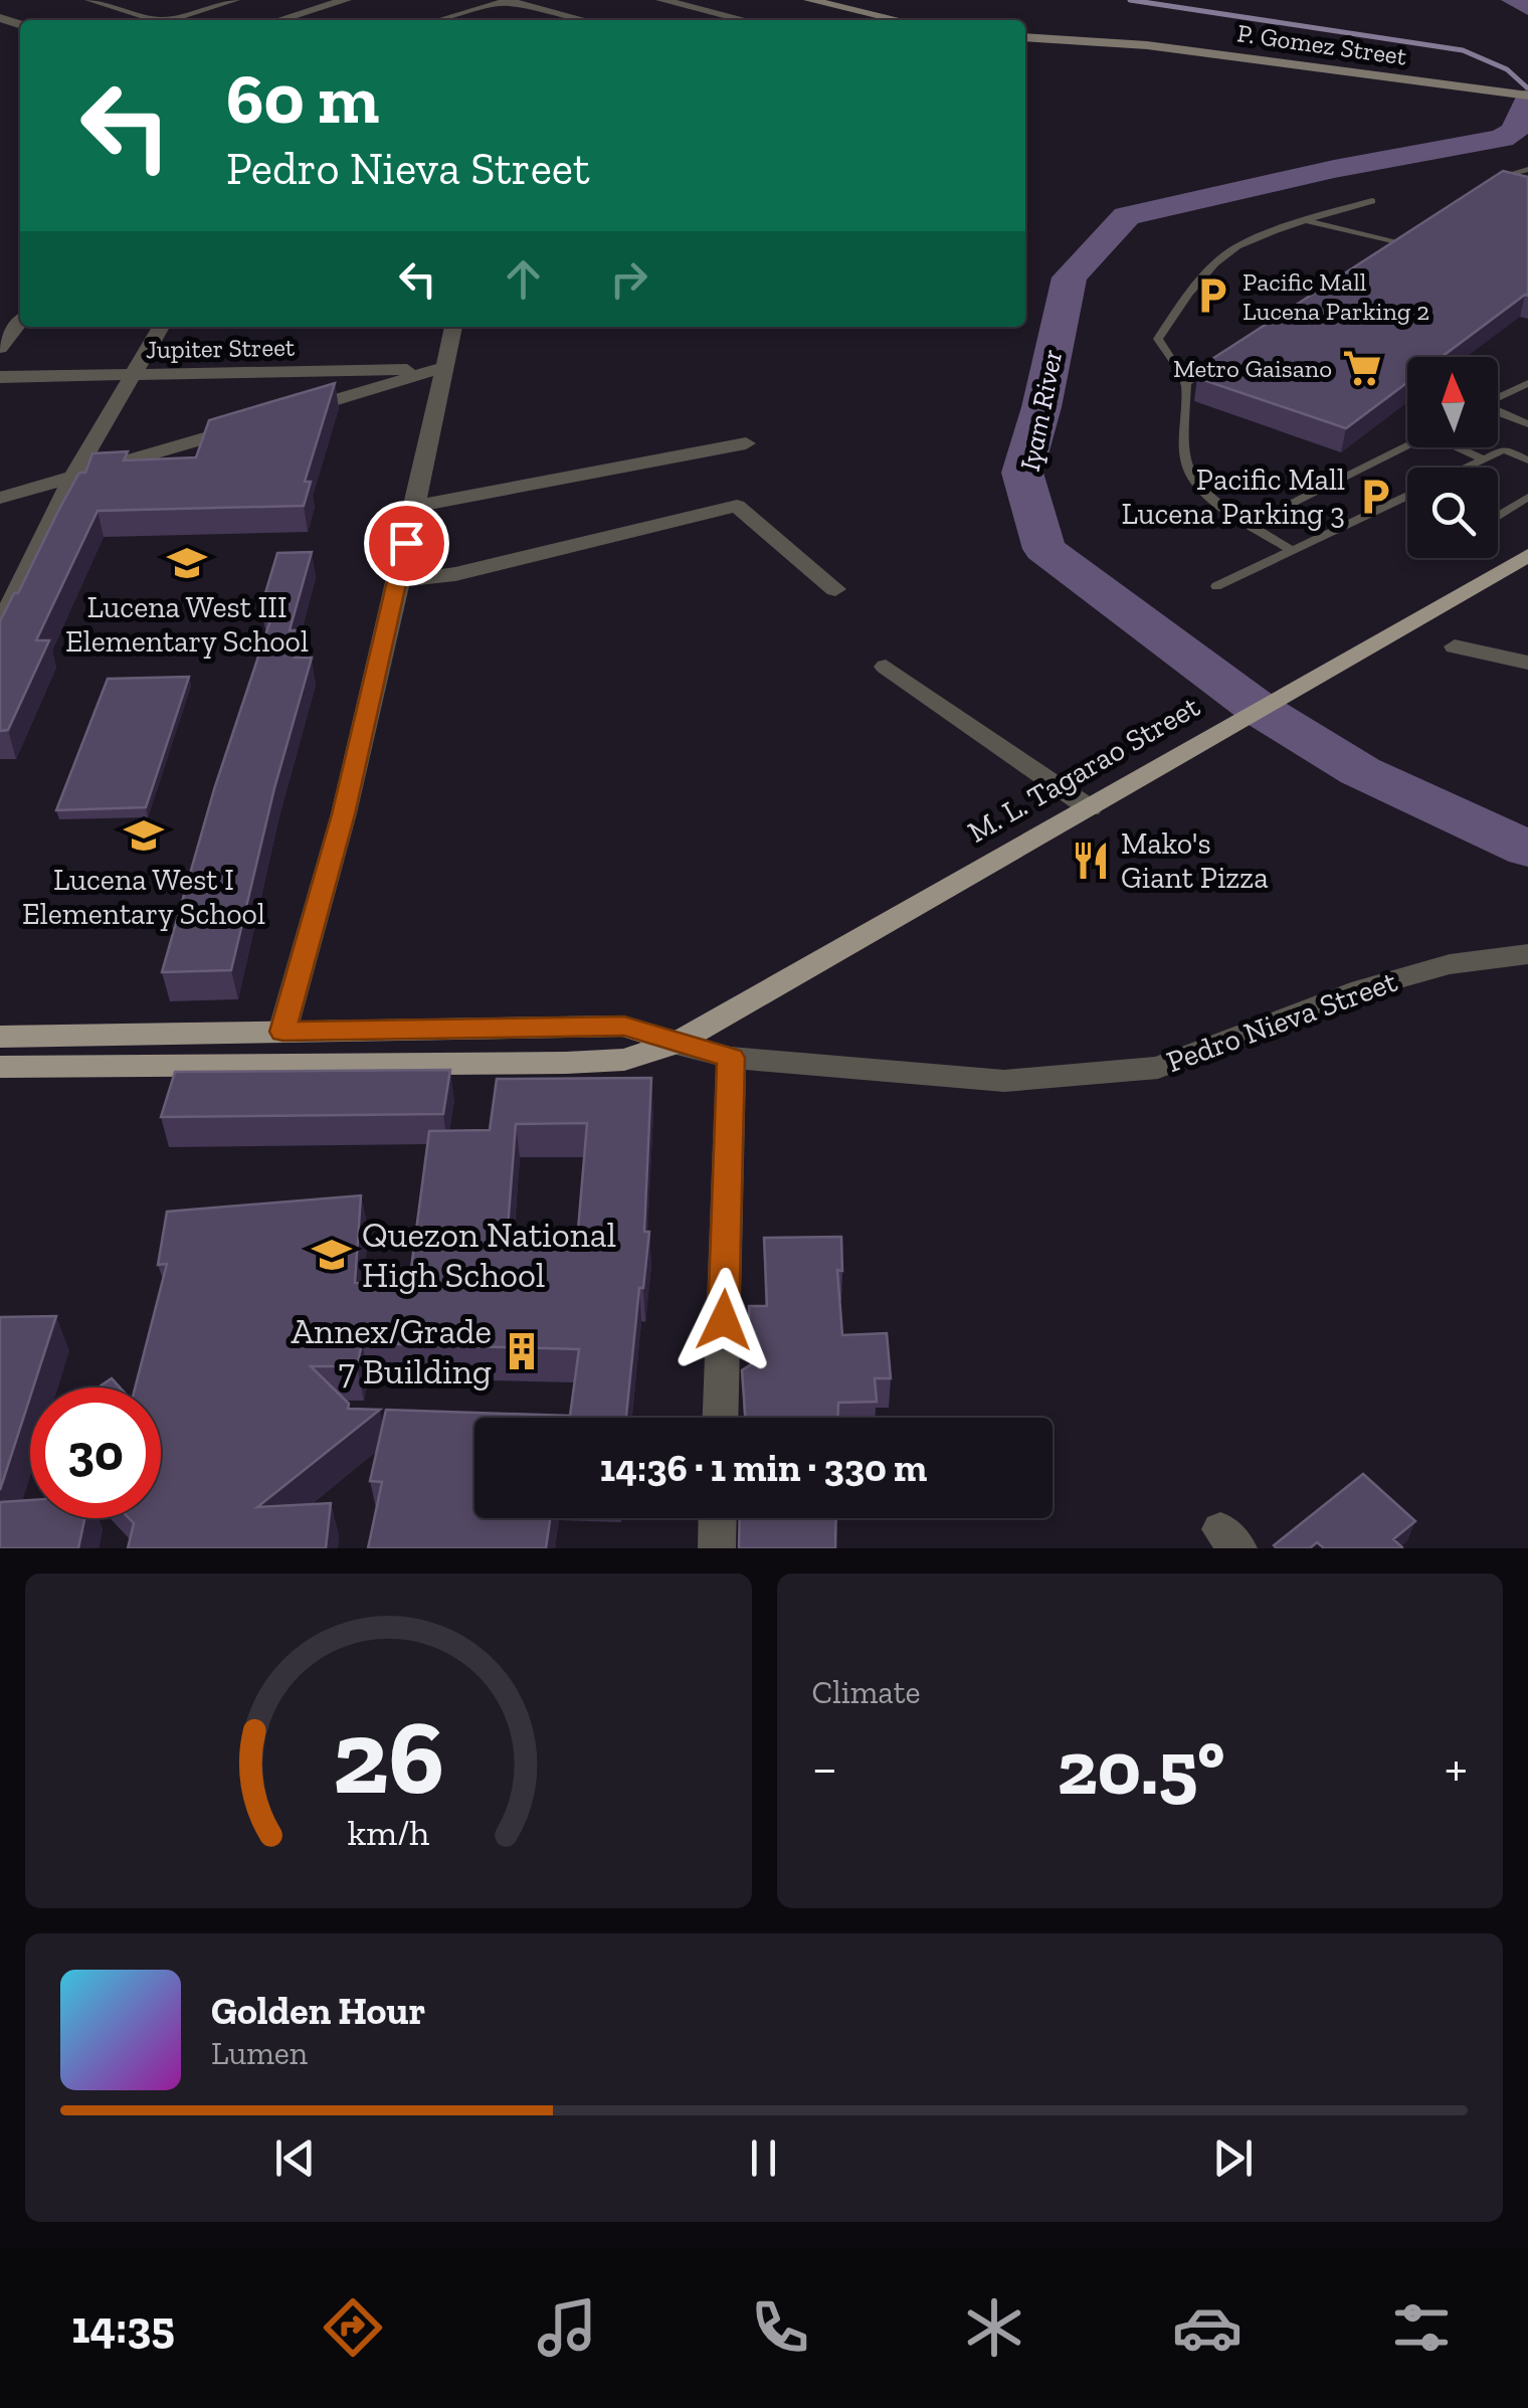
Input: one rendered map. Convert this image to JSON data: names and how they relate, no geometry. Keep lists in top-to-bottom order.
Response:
{
  "streets": {
    "main road": ["P. Gomez Street", "M. L. Tagarao Street"],
    "street": ["Jupiter Street", "Pedro Nieva Street"]
  },
  "crossings": [
    ["M. L. Tagarao Street", "Pedro Nieva Street"]
  ],
  "water": ["Iyam River"],
  "places": {
    "parking": ["Pacific Mall Lucena Parking 2", "Pacific Mall Lucena Parking 3"],
    "supermarket": ["Metro Gaisano"],
    "school or university": ["Lucena West III Elementary School", "Lucena West I Elementary School", "Quezon National High School"],
    "restaurant": ["Mako's Giant Pizza"],
    "building": ["Annex/Grade 7 Building"]
  },
  "north": "top",
  "page": {
    "turn": ["60 m", "Pedro Nieva Street"],
    "limit": "30",
    "trip": "14:36 · 1 min · 330 m",
    "tile": "Climate",
    "heat": ["−", "20.5°", "+"],
    "song": ["Golden Hour", "Lumen"],
    "tabs": "14:35",
    "gauge": ["26", "km/h"]
  }
}
